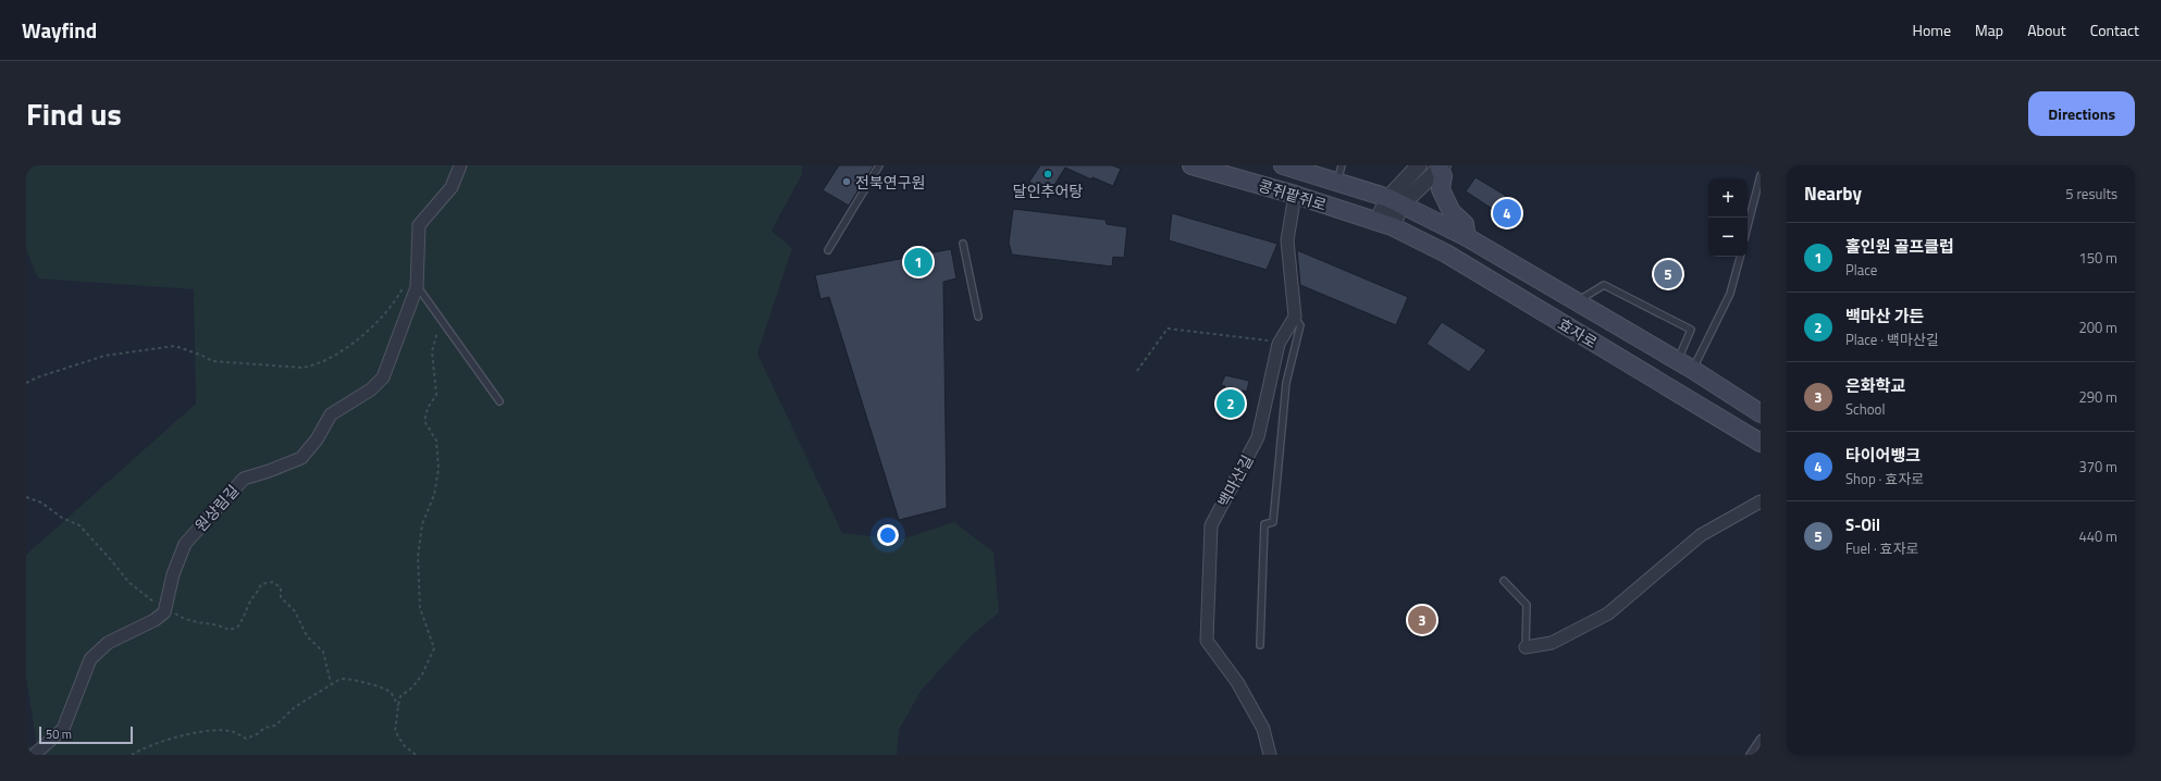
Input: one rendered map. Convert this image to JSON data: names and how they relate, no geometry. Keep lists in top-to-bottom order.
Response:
{
  "streets": {
    "main road": ["콩쥐팥쥐로", "효자로"],
    "street": ["백마산길", "원상림길"]
  },
  "crossings": [
    ["콩쥐팥쥐로", "효자로"]
  ],
  "places": ["달인추어탕", "전북연구원"],
  "scale_bar": "50 m",
  "page": {
    "header": "Wayfind",
    "nav": [
      "Home",
      "Map",
      "About",
      "Contact"
    ],
    "title": "Find us",
    "buttons": "Directions",
    "heading": ["Nearby", "5 results"],
    "map_buttons": ["+", "−"],
    "pins": [
      "4",
      "1",
      "5",
      "2",
      "3"
    ],
    "list": [
      {
        "mark": "1",
        "name": "홀인원 골프클럽",
        "note": "Place",
        "value": "150 m"
      },
      {
        "mark": "2",
        "name": "백마산 가든",
        "note": "Place · 백마산길",
        "value": "200 m"
      },
      {
        "mark": "3",
        "name": "은화학교",
        "note": "School",
        "value": "290 m"
      },
      {
        "mark": "4",
        "name": "타이어뱅크",
        "note": "Shop · 효자로",
        "value": "370 m"
      },
      {
        "mark": "5",
        "name": "S-Oil",
        "note": "Fuel · 효자로",
        "value": "440 m"
      }
    ],
    "scale": "50 m"
  }
}
